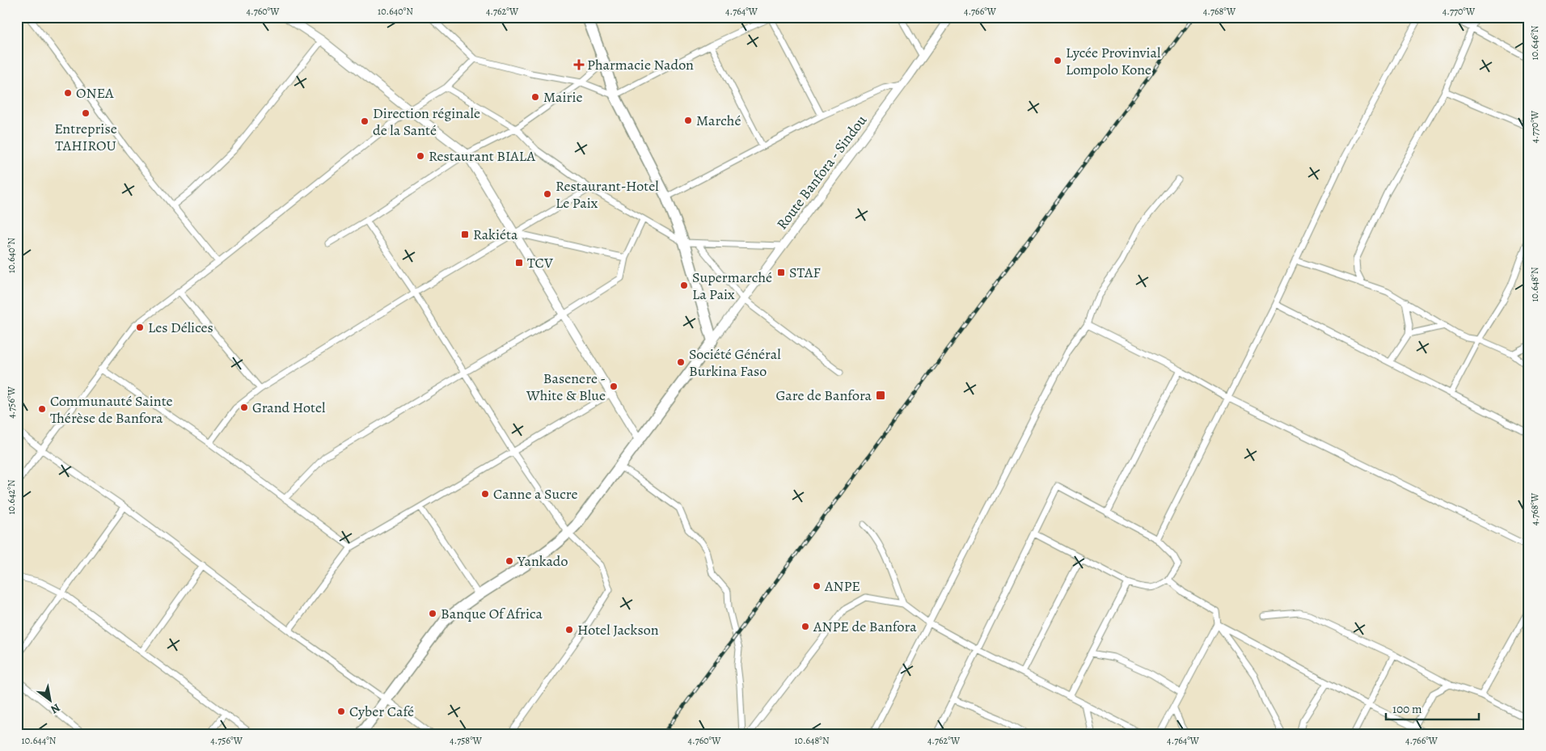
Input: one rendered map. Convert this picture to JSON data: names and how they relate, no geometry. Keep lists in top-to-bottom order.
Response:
{
  "streets": {
    "main road": ["Route Banfora - Sindou"]
  },
  "places": {
    "other": [
      "Lycée Provinvial Lompolo Kone",
      "ONEA",
      "Mairie",
      "Entreprise TAHIROU",
      "Marché",
      "Direction réginale de la Santé",
      "Restaurant BIALA",
      "Restaurant-Hotel Le Paix",
      "Supermarché La Paix",
      "Les Délices",
      "Société Général Burkina Faso",
      "Basenere - White & Blue",
      "Grand Hotel",
      "Communauté Sainte Thérèse de Banfora",
      "Canne a Sucre",
      "Yankado",
      "ANPE",
      "Banque Of Africa",
      "ANPE de Banfora",
      "Hotel Jackson",
      "Cyber Café"
    ],
    "health": ["Pharmacie Nadon"],
    "transit": [
      "Rakiéta",
      "TCV",
      "STAF",
      "Gare de Banfora"
    ]
  },
  "scale_bar": "100 m",
  "north": "bottom right",
  "coordinates": [
    "4.760°W",
    "10.640°N",
    "4.762°W",
    "4.764°W",
    "4.766°W",
    "4.768°W",
    "4.770°W",
    "10.646°N",
    "10.648°N",
    "4.756°W",
    "10.642°N",
    "10.644°N",
    "4.758°W"
  ]
}
